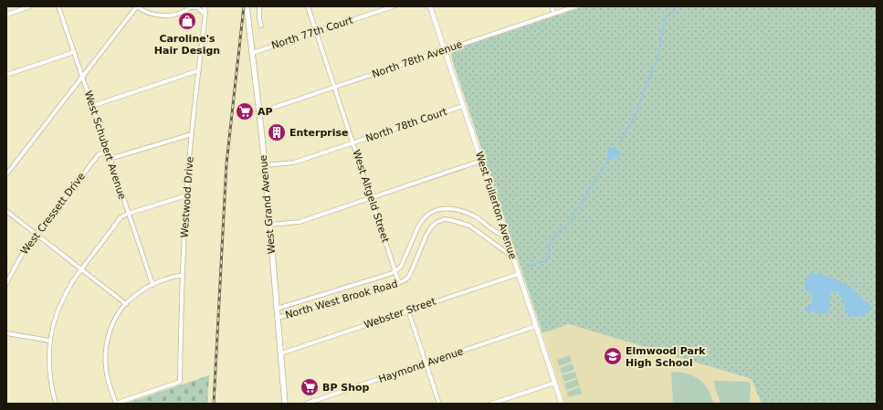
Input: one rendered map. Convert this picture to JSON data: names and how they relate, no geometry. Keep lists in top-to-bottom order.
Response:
{
  "streets": {
    "main road": ["West Grand Avenue"],
    "street": [
      "North 77th Court",
      "North 78th Avenue",
      "North 78th Court",
      "West Schubert Avenue",
      "West Altgeld Street",
      "Westwood Drive",
      "West Fullerton Avenue",
      "West Cressett Drive",
      "North West Brook Road",
      "Webster Street",
      "Haymond Avenue"
    ]
  },
  "crossings": [
    ["North 77th Court", "West Altgeld Street"],
    ["North 77th Court", "West Grand Avenue"],
    ["North 78th Avenue", "West Altgeld Street"],
    ["North 78th Avenue", "West Grand Avenue"],
    ["North 78th Avenue", "West Fullerton Avenue"],
    ["North 78th Court", "West Altgeld Street"],
    ["North 78th Court", "West Grand Avenue"],
    ["North 78th Court", "West Fullerton Avenue"],
    ["West Schubert Avenue", "West Cressett Drive"],
    ["West Altgeld Street", "North West Brook Road"],
    ["West Grand Avenue", "North West Brook Road"],
    ["West Grand Avenue", "Webster Street"],
    ["West Fullerton Avenue", "North West Brook Road"],
    ["West Fullerton Avenue", "Webster Street"],
    ["West Fullerton Avenue", "Haymond Avenue"]
  ],
  "places": {
    "shop": ["Caroline's Hair Design"],
    "supermarket": ["AP", "BP Shop"],
    "building": ["Enterprise"],
    "school or university": ["Elmwood Park High School"]
  }
}
